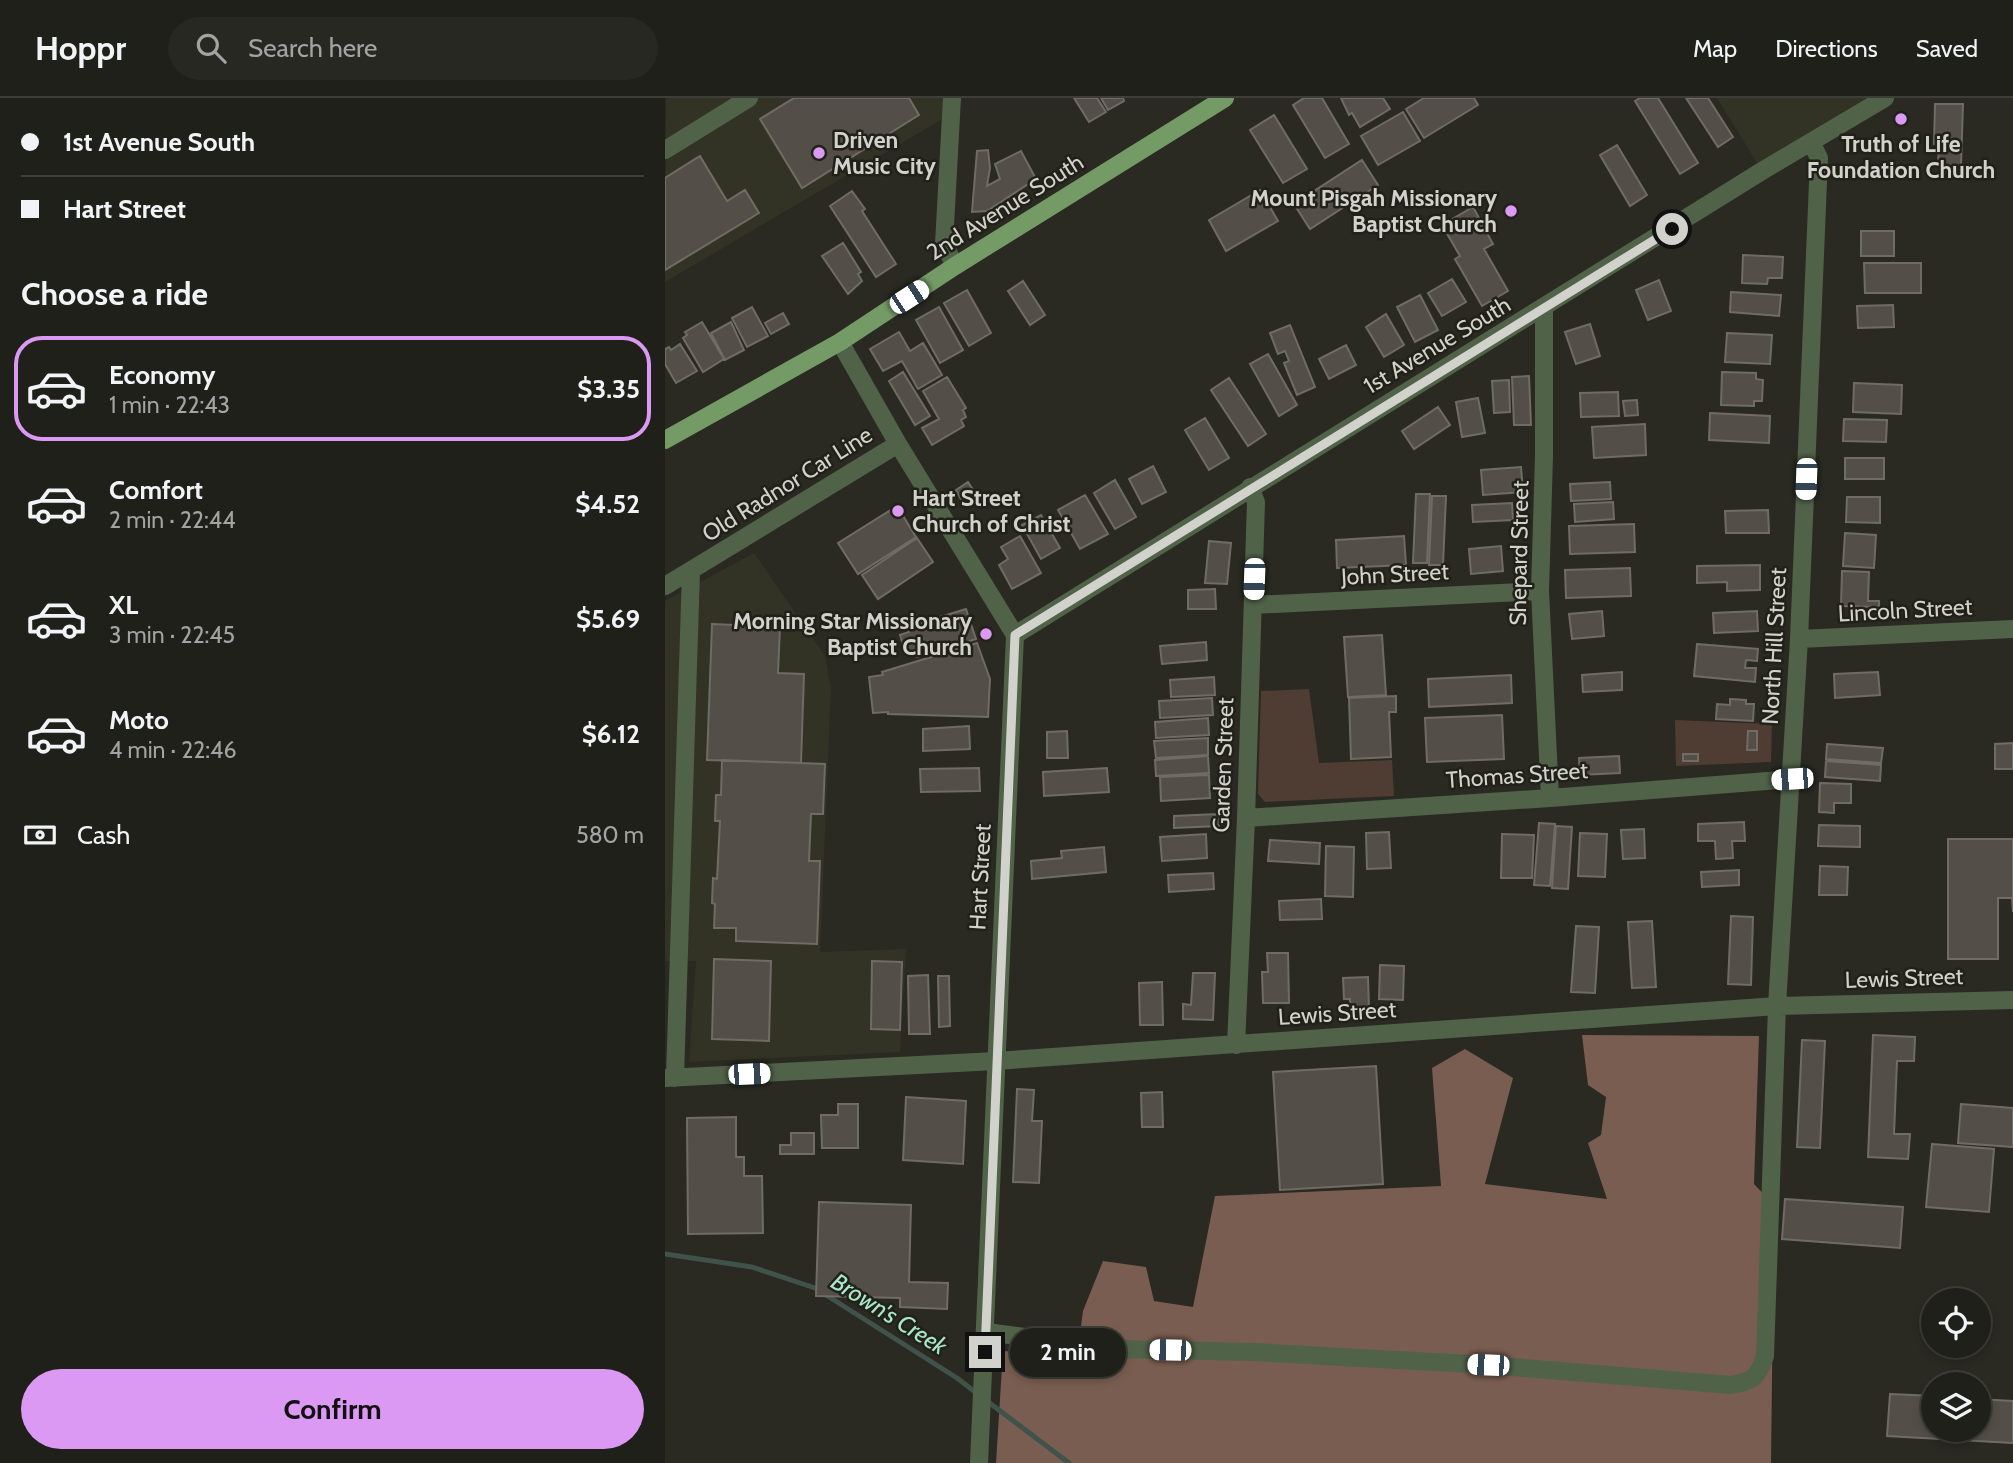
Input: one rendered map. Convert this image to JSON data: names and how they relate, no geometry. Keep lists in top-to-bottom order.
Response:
{
  "streets": {
    "main road": ["2nd Avenue South"],
    "street": [
      "1st Avenue South",
      "Old Radnor Car Line",
      "Shepard Street",
      "John Street",
      "Lincoln Street",
      "North Hill Street",
      "Garden Street",
      "Thomas Street",
      "Hart Street",
      "Lewis Street"
    ]
  },
  "crossings": [
    ["1st Avenue South", "Shepard Street"],
    ["1st Avenue South", "North Hill Street"],
    ["1st Avenue South", "Garden Street"],
    ["1st Avenue South", "Hart Street"],
    ["Shepard Street", "John Street"],
    ["Shepard Street", "Thomas Street"],
    ["John Street", "Garden Street"],
    ["Lincoln Street", "North Hill Street"],
    ["North Hill Street", "Thomas Street"],
    ["North Hill Street", "Hart Street"],
    ["North Hill Street", "Lewis Street"],
    ["Garden Street", "Thomas Street"],
    ["Garden Street", "Lewis Street"],
    ["Hart Street", "Lewis Street"]
  ],
  "water": ["Brown's Creek"],
  "places": [
    "Truth of Life Foundation Church",
    "Driven Music City",
    "Mount Pisgah Missionary Baptist Church",
    "Hart Street Church of Christ",
    "Morning Star Missionary Baptist Church"
  ],
  "page": {
    "header": "Hoppr",
    "search": "Search here",
    "nav": ["Map", "Directions", "Saved"],
    "banner": ["1st Avenue South", "Hart Street"],
    "heading": "Choose a ride",
    "list": [
      {
        "name": "Economy",
        "note": "1 min · 22:43",
        "value": "$3.35"
      },
      {
        "name": "Comfort",
        "note": "2 min · 22:44",
        "value": "$4.52"
      },
      {
        "name": "XL",
        "note": "3 min · 22:45",
        "value": "$5.69"
      },
      {
        "name": "Moto",
        "note": "4 min · 22:46",
        "value": "$6.12"
      }
    ],
    "pay": ["Cash", "580 m"],
    "bubble": "2 min",
    "buttons": "Confirm"
  }
}
